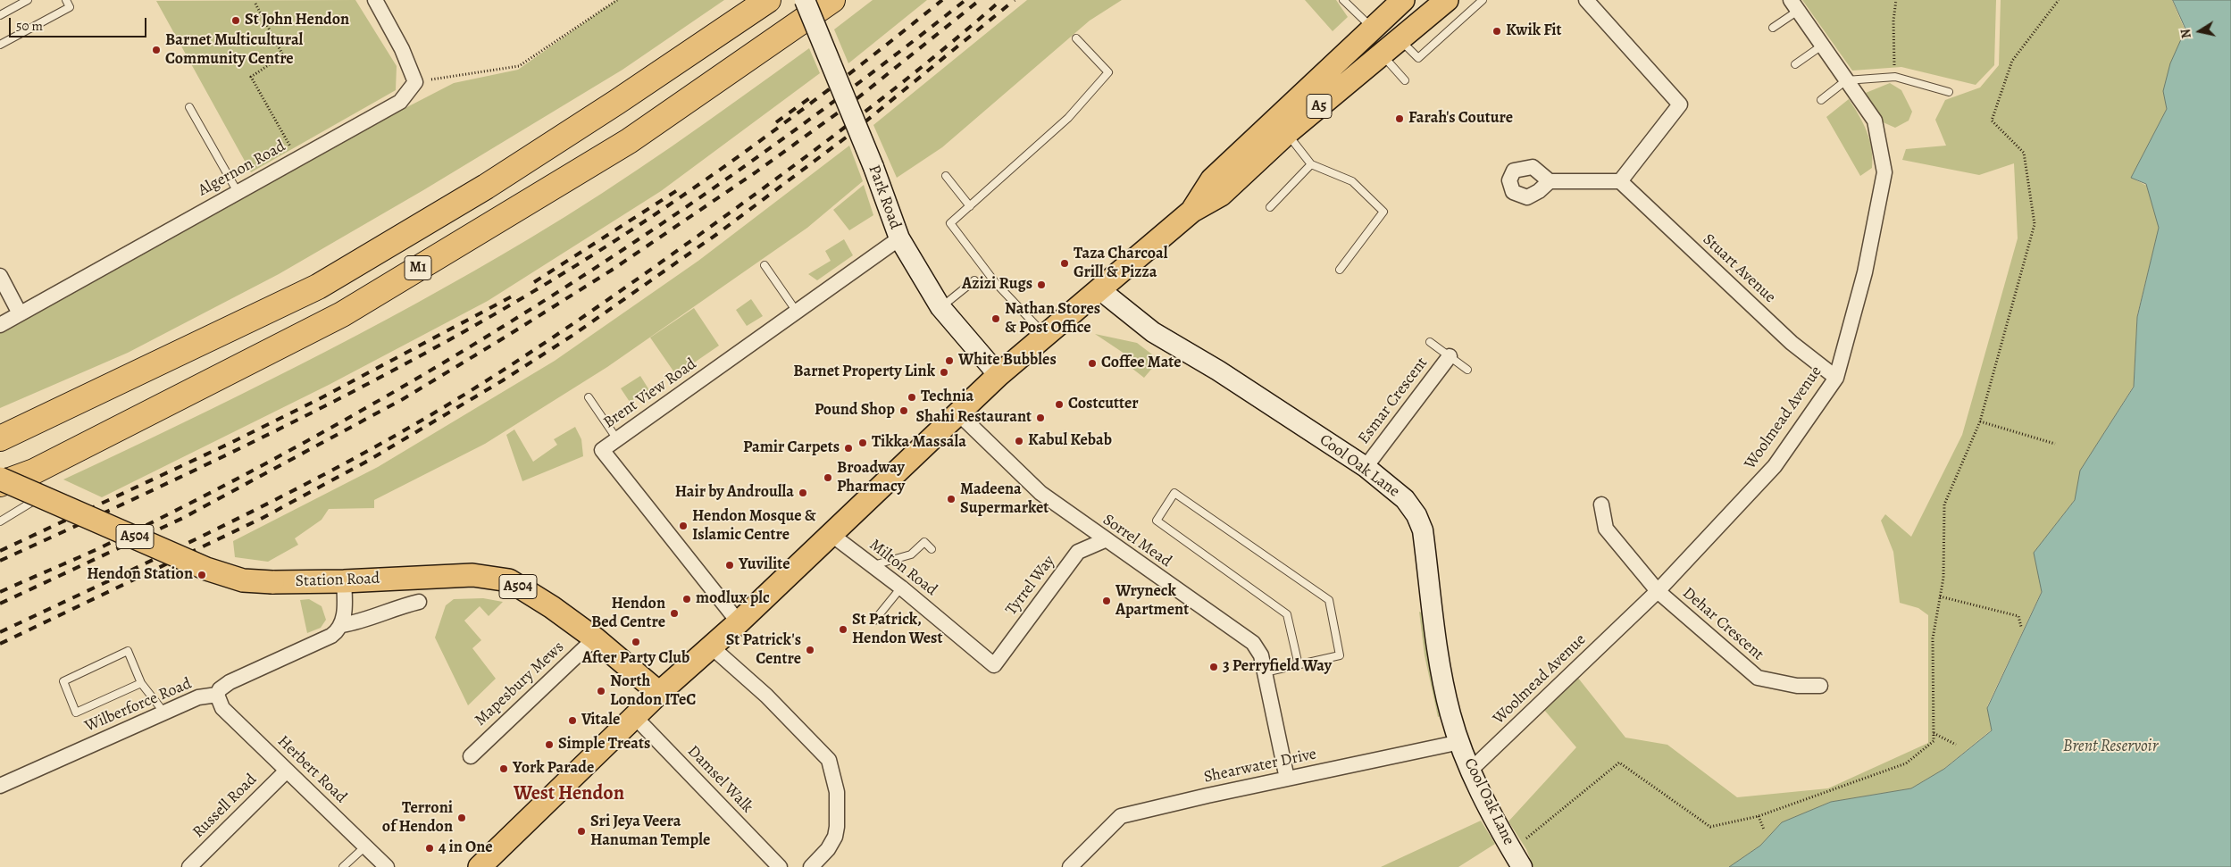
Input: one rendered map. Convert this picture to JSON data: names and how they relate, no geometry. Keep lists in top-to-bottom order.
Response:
{
  "streets": {
    "highway": ["M1"],
    "main road": ["A5", "A504", "Station Road"],
    "street": [
      "Algernon Road",
      "Park Road",
      "Stuart Avenue",
      "Brent View Road",
      "Esmar Crescent",
      "Woolmead Avenue",
      "Cool Oak Lane",
      "Sorrel Mead",
      "Milton Road",
      "Tyrrel Way",
      "Dehar Crescent",
      "Mapesbury Mews",
      "Wilberforce Road",
      "Shearwater Drive",
      "Herbert Road",
      "Damsel Walk",
      "Russell Road"
    ]
  },
  "crossings": [
    ["A5", "Park Road"],
    ["A5", "Brent View Road"],
    ["A5", "Cool Oak Lane"],
    ["A5", "Sorrel Mead"],
    ["A5", "Milton Road"],
    ["A5", "Station Road"],
    ["A5", "Damsel Walk"],
    ["Park Road", "Brent View Road"],
    ["Stuart Avenue", "Woolmead Avenue"],
    ["Esmar Crescent", "Cool Oak Lane"],
    ["Woolmead Avenue", "Cool Oak Lane"],
    ["Woolmead Avenue", "Dehar Crescent"],
    ["Cool Oak Lane", "Shearwater Drive"],
    ["Sorrel Mead", "Tyrrel Way"],
    ["Sorrel Mead", "Shearwater Drive"],
    ["Milton Road", "Tyrrel Way"],
    ["Station Road", "Mapesbury Mews"],
    ["Wilberforce Road", "Herbert Road"],
    ["Herbert Road", "Russell Road"]
  ],
  "districts": ["West Hendon"],
  "water": ["Brent Reservoir"],
  "places": [
    "St John Hendon",
    "Kwik Fit",
    "Barnet Multicultural Community Centre",
    "Farah's Couture",
    "Taza Charcoal Grill & Pizza",
    "Azizi Rugs",
    "Nathan Stores & Post Office",
    "White Bubbles",
    "Coffee Mate",
    "Barnet Property Link",
    "Technia",
    "Costcutter",
    "Pound Shop",
    "Shahi Restaurant",
    "Kabul Kebab",
    "Tikka Massala",
    "Pamir Carpets",
    "Broadway Pharmacy",
    "Hair by Androulla",
    "Madeena Supermarket",
    "Hendon Mosque & Islamic Centre",
    "Yuvilite",
    "Hendon Station",
    "modlux plc",
    "Wryneck Apartment",
    "Hendon Bed Centre",
    "St Patrick, Hendon West",
    "After Party Club",
    "St Patrick's Centre",
    "3 Perryfield Way",
    "North London ITeC",
    "Vitale",
    "Simple Treats",
    "York Parade",
    "Terroni of Hendon",
    "Sri Jeya Veera Hanuman Temple",
    "4 in One"
  ],
  "scale_bar": "50 m",
  "north": "left"
}
